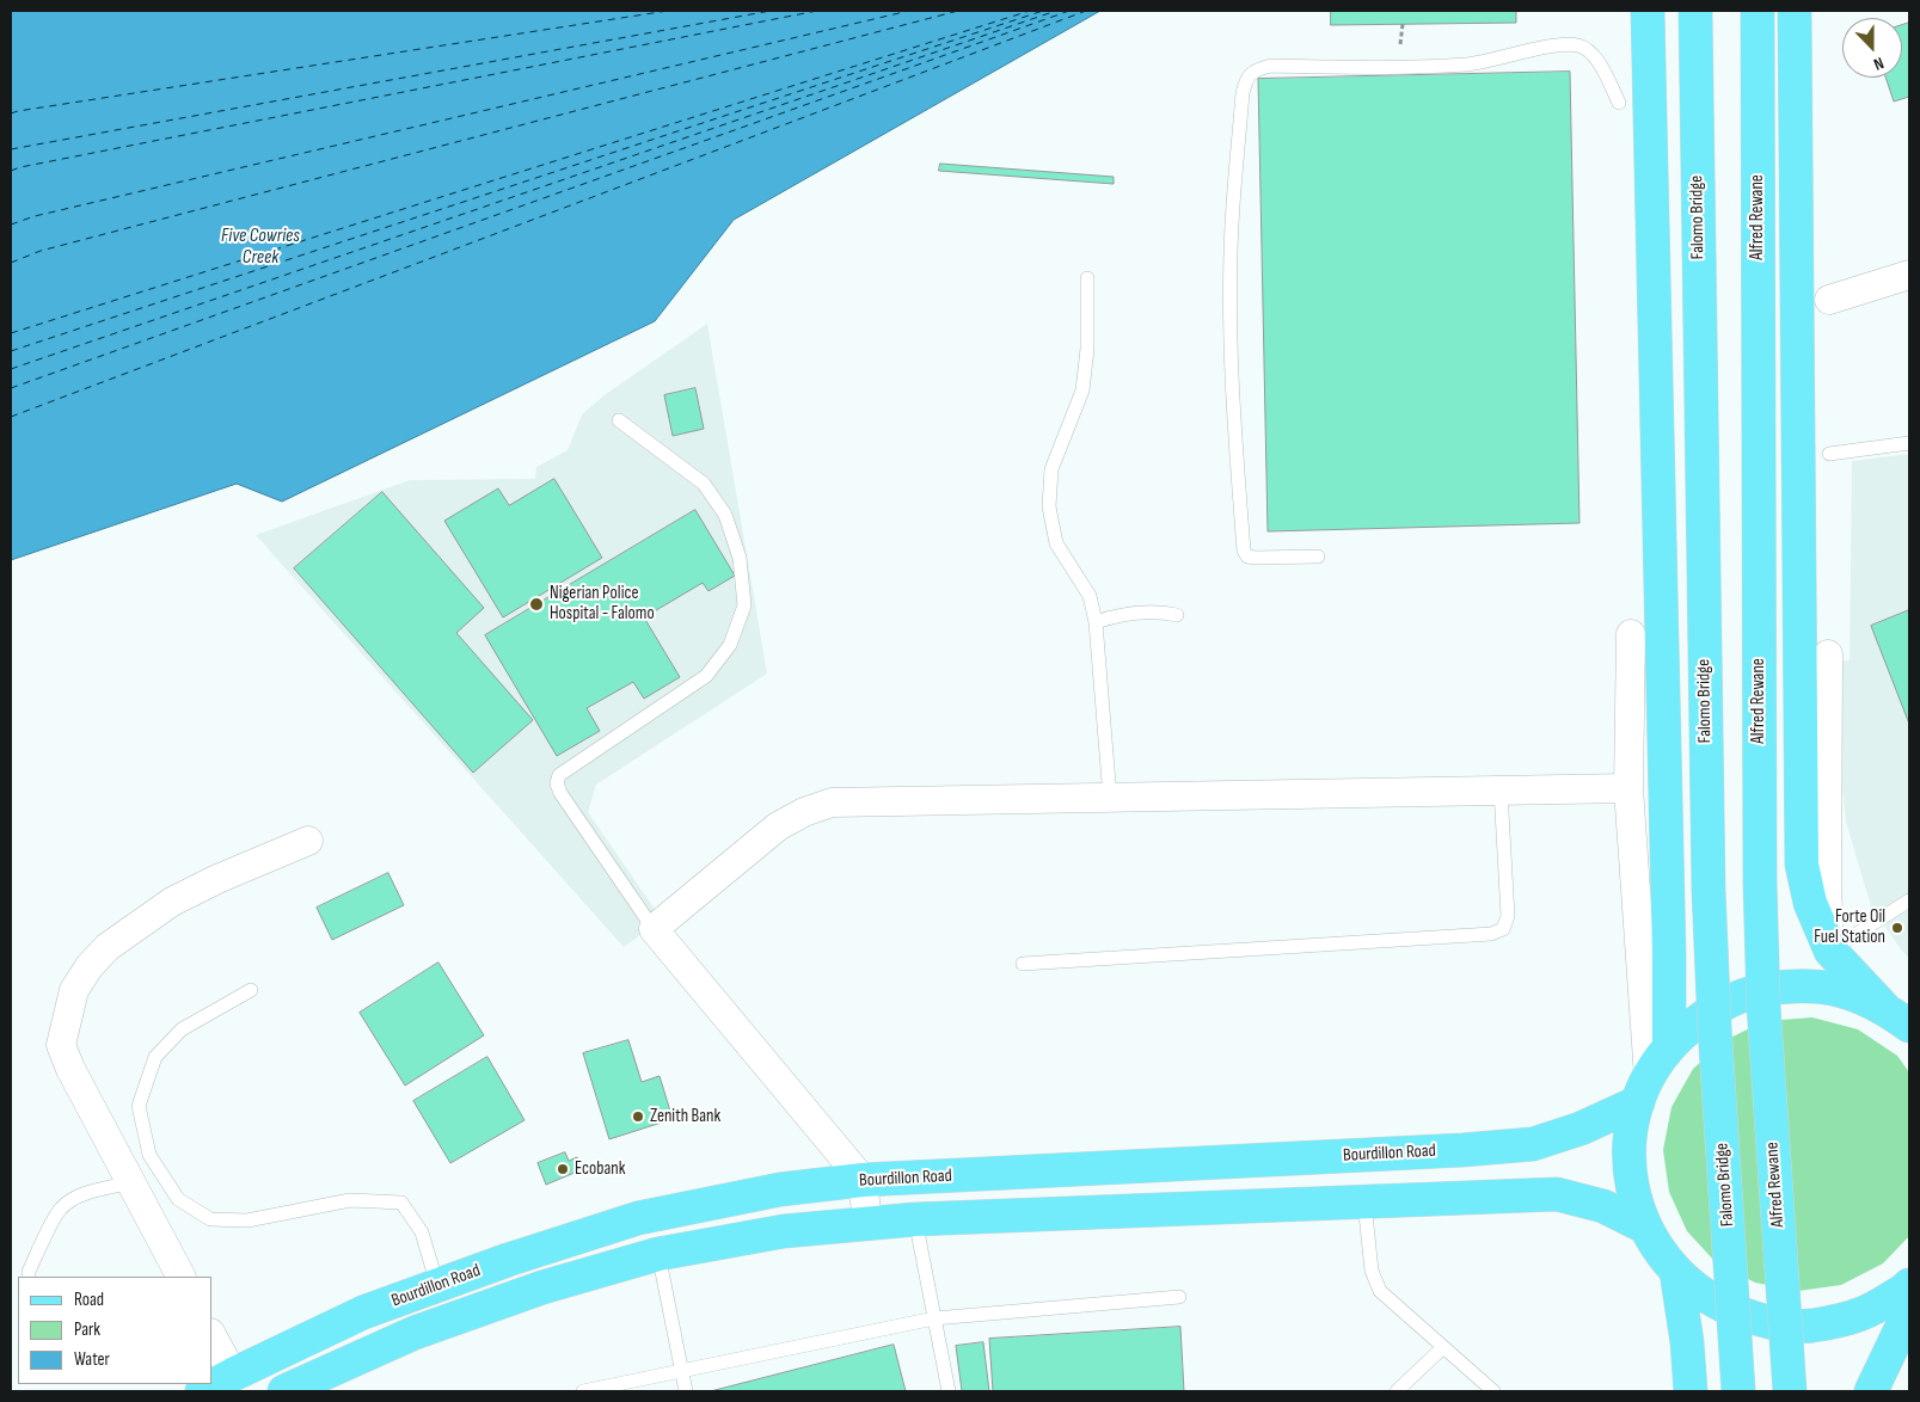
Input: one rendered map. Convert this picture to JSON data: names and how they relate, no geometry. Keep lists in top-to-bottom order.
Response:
{
  "streets": {
    "main road": ["Falomo Bridge", "Alfred Rewane", "Bourdillon Road"]
  },
  "water": ["Five Cowries Creek"],
  "places": [
    "Nigerian Police Hospital - Falomo",
    "Forte Oil Fuel Station",
    "Zenith Bank",
    "Ecobank"
  ],
  "legend": ["Road", "Park", "Water"],
  "north": "bottom"
}
